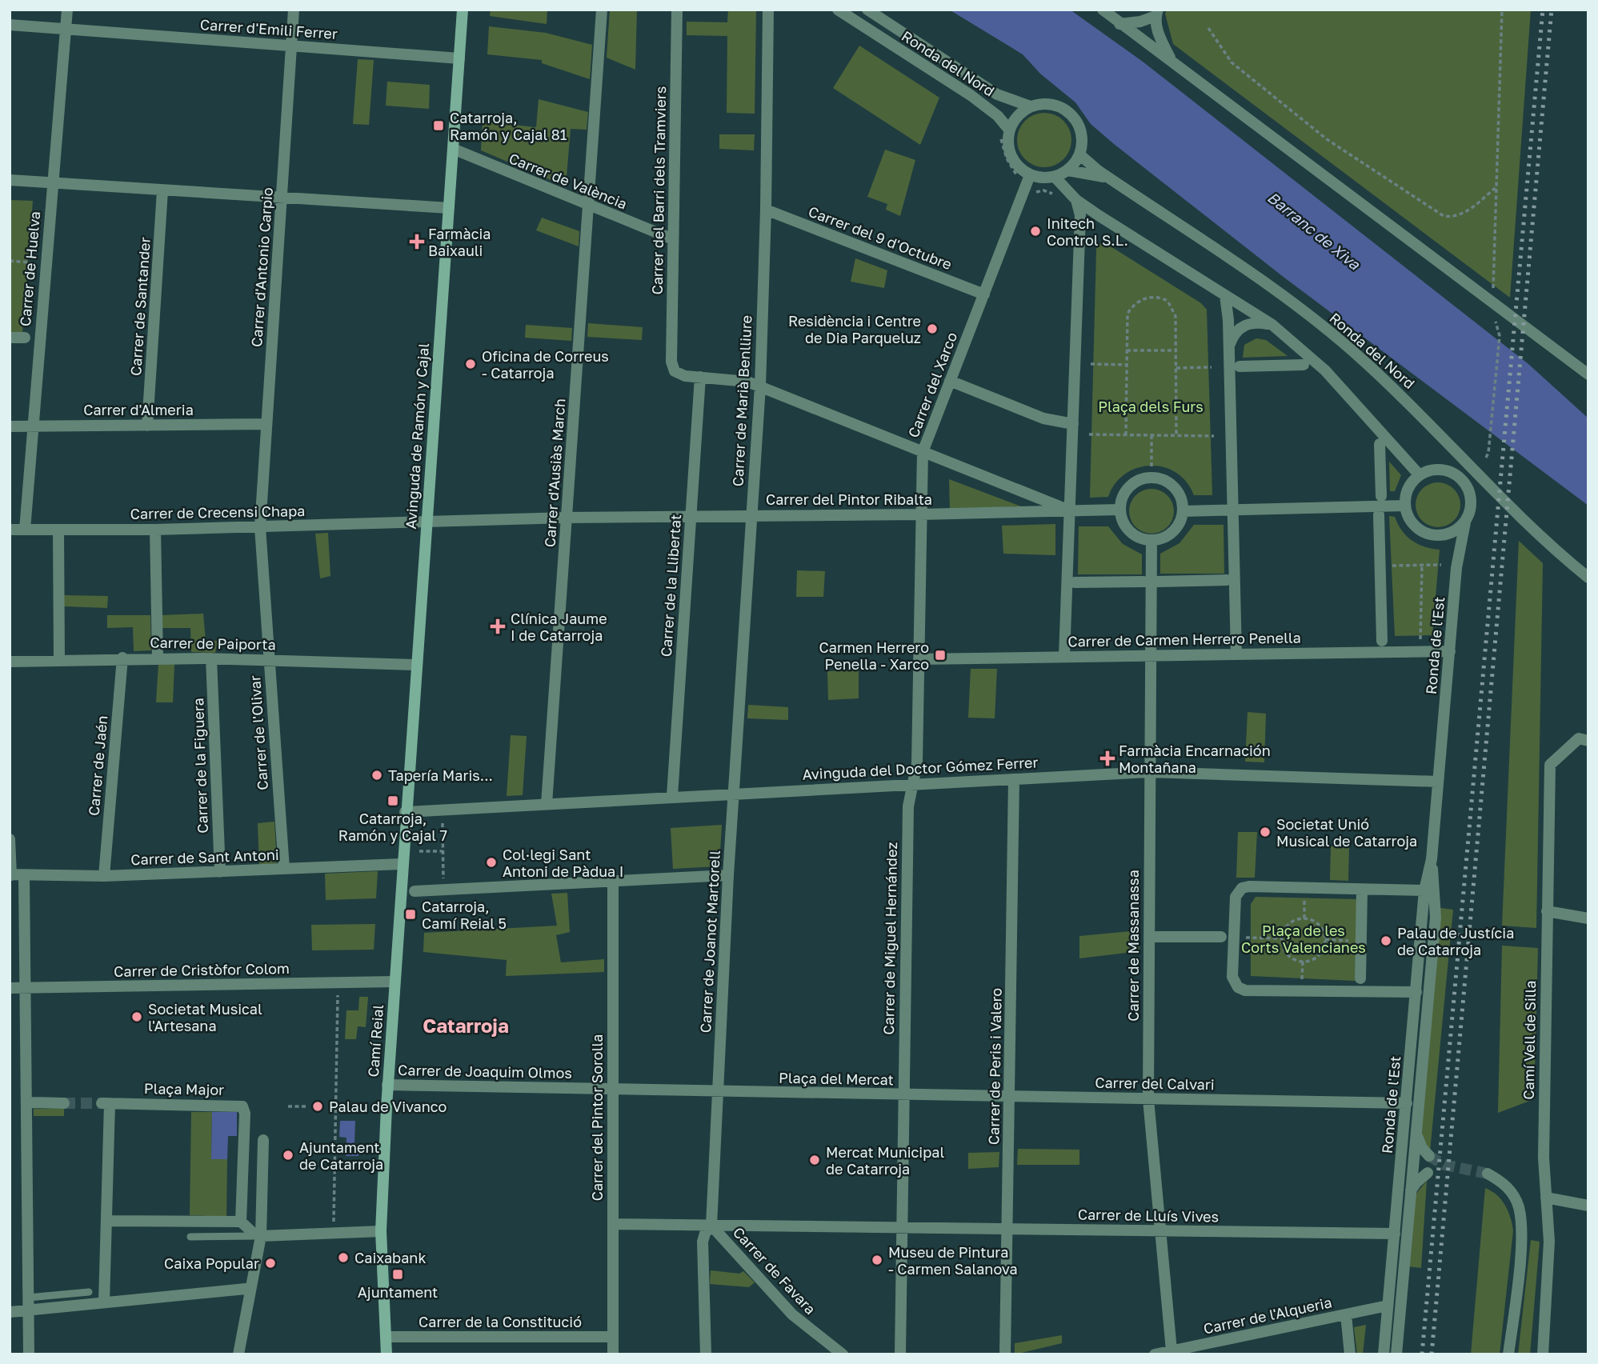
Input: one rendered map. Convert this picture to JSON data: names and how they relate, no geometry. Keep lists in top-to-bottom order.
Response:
{
  "streets": {
    "street": [
      "Carrer d'Emili Ferrer",
      "Ronda del Nord",
      "Carrer de València",
      "Carrer del Barri dels Tramviers",
      "Carrer del 9 d'Octubre",
      "Carrer d'Antonio Carpio",
      "Carrer de Huelva",
      "Carrer de Santander",
      "Carrer del Xarco",
      "Carrer de Marià Benlliure",
      "Carrer d'Almeria",
      "Avinguda de Ramón y Cajal",
      "Carrer d'Ausiàs March",
      "Carrer del Pintor Ribalta",
      "Carrer de Crecensi Chapa",
      "Carrer de la Llibertat",
      "Carrer de Carmen Herrero Penella",
      "Carrer de Paiporta",
      "Ronda de l'Est",
      "Carrer de l'Olivar",
      "Carrer de Jaén",
      "Carrer de la Figuera",
      "Avinguda del Doctor Gómez Ferrer",
      "Carrer de Sant Antoni",
      "Carrer de Miguel Hernández",
      "Carrer de Joanot Martorell",
      "Carrer de Massanassa",
      "Carrer de Cristòfor Colom",
      "Camí Vell de Silla",
      "Camí Reial",
      "Carrer de Peris i Valero",
      "Carrer de Joaquim Olmos",
      "Plaça del Mercat",
      "Carrer del Calvari",
      "Plaça Major",
      "Carrer del Pintor Sorolla",
      "Carrer de Lluís Vives",
      "Carrer de Favara",
      "Carrer de l'Alqueria",
      "Carrer de la Constitució"
    ]
  },
  "crossings": [
    ["Carrer d'Emili Ferrer", "Carrer d'Antonio Carpio"],
    ["Carrer d'Emili Ferrer", "Carrer de Huelva"],
    ["Carrer d'Emili Ferrer", "Avinguda de Ramón y Cajal"],
    ["Ronda del Nord", "Carrer del Xarco"],
    ["Carrer de València", "Carrer del Barri dels Tramviers"],
    ["Carrer de València", "Avinguda de Ramón y Cajal"],
    ["Carrer de València", "Carrer d'Ausiàs March"],
    ["Carrer del Barri dels Tramviers", "Carrer de la Llibertat"],
    ["Carrer del 9 d'Octubre", "Carrer del Xarco"],
    ["Carrer del 9 d'Octubre", "Carrer de Marià Benlliure"],
    ["Carrer d'Antonio Carpio", "Carrer d'Almeria"],
    ["Carrer d'Antonio Carpio", "Carrer de Crecensi Chapa"],
    ["Carrer d'Antonio Carpio", "Carrer de l'Olivar"],
    ["Carrer de Huelva", "Carrer d'Almeria"],
    ["Carrer de Huelva", "Carrer de Crecensi Chapa"],
    ["Carrer de Santander", "Carrer d'Almeria"],
    ["Carrer del Xarco", "Carrer del Pintor Ribalta"],
    ["Carrer del Xarco", "Carrer de Carmen Herrero Penella"],
    ["Carrer del Xarco", "Avinguda del Doctor Gómez Ferrer"],
    ["Carrer del Xarco", "Carrer de Miguel Hernández"],
    ["Carrer de Marià Benlliure", "Carrer del Pintor Ribalta"],
    ["Carrer de Marià Benlliure", "Avinguda del Doctor Gómez Ferrer"],
    ["Carrer de Marià Benlliure", "Carrer de Joanot Martorell"],
    ["Avinguda de Ramón y Cajal", "Carrer del Pintor Ribalta"],
    ["Avinguda de Ramón y Cajal", "Carrer de Crecensi Chapa"],
    ["Avinguda de Ramón y Cajal", "Carrer de Paiporta"],
    ["Avinguda de Ramón y Cajal", "Avinguda del Doctor Gómez Ferrer"],
    ["Avinguda de Ramón y Cajal", "Carrer de Sant Antoni"],
    ["Avinguda de Ramón y Cajal", "Camí Reial"],
    ["Carrer d'Ausiàs March", "Carrer del Pintor Ribalta"],
    ["Carrer d'Ausiàs March", "Avinguda del Doctor Gómez Ferrer"],
    ["Carrer del Pintor Ribalta", "Carrer de Crecensi Chapa"],
    ["Carrer del Pintor Ribalta", "Carrer de la Llibertat"],
    ["Carrer de Crecensi Chapa", "Carrer de l'Olivar"],
    ["Carrer de la Llibertat", "Avinguda del Doctor Gómez Ferrer"],
    ["Carrer de Carmen Herrero Penella", "Ronda de l'Est"],
    ["Carrer de Carmen Herrero Penella", "Carrer de Massanassa"],
    ["Carrer de Paiporta", "Carrer de l'Olivar"],
    ["Carrer de Paiporta", "Carrer de Jaén"],
    ["Carrer de Paiporta", "Carrer de la Figuera"],
    ["Ronda de l'Est", "Avinguda del Doctor Gómez Ferrer"],
    ["Ronda de l'Est", "Carrer del Calvari"],
    ["Ronda de l'Est", "Carrer de Lluís Vives"],
    ["Ronda de l'Est", "Carrer de l'Alqueria"],
    ["Carrer de l'Olivar", "Carrer de Sant Antoni"],
    ["Carrer de Jaén", "Carrer de Sant Antoni"],
    ["Carrer de la Figuera", "Carrer de Sant Antoni"],
    ["Avinguda del Doctor Gómez Ferrer", "Carrer de Miguel Hernández"],
    ["Avinguda del Doctor Gómez Ferrer", "Carrer de Joanot Martorell"],
    ["Avinguda del Doctor Gómez Ferrer", "Carrer de Massanassa"],
    ["Avinguda del Doctor Gómez Ferrer", "Carrer de Peris i Valero"],
    ["Carrer de Sant Antoni", "Camí Reial"],
    ["Carrer de Miguel Hernández", "Plaça del Mercat"],
    ["Carrer de Miguel Hernández", "Carrer del Calvari"],
    ["Carrer de Joanot Martorell", "Carrer de Joaquim Olmos"],
    ["Carrer de Joanot Martorell", "Plaça del Mercat"],
    ["Carrer de Massanassa", "Carrer del Calvari"],
    ["Carrer de Massanassa", "Carrer de Lluís Vives"],
    ["Carrer de Massanassa", "Carrer de l'Alqueria"],
    ["Carrer de Cristòfor Colom", "Camí Reial"],
    ["Camí Reial", "Carrer de Joaquim Olmos"],
    ["Camí Reial", "Carrer de la Constitució"],
    ["Carrer de Peris i Valero", "Carrer del Calvari"],
    ["Carrer de Peris i Valero", "Carrer de Lluís Vives"],
    ["Carrer de Joaquim Olmos", "Plaça del Mercat"],
    ["Carrer de Joaquim Olmos", "Carrer del Pintor Sorolla"],
    ["Plaça del Mercat", "Carrer del Calvari"],
    ["Plaça del Mercat", "Carrer de Lluís Vives"],
    ["Carrer del Pintor Sorolla", "Carrer de la Constitució"]
  ],
  "districts": ["Catarroja"],
  "water": ["Barranc de Xiva"],
  "parks": ["Plaça dels Furs", "Plaça de les Corts Valencianes"],
  "places": {
    "transit": [
      "Catarroja, Ramón y Cajal 81",
      "Carmen Herrero Penella - Xarco",
      "Catarroja, Ramón y Cajal 7",
      "Catarroja, Camí Reial 5",
      "Ajuntament"
    ],
    "other": [
      "Initech Control S.L.",
      "Residència i Centre de Dia Parqueluz",
      "Oficina de Correus - Catarroja",
      "Tapería Maris...",
      "Societat Unió Musical de Catarroja",
      "Col·legi Sant Antoni de Pàdua I",
      "Palau de Justícia de Catarroja",
      "Societat Musical l'Artesana",
      "Palau de Vivanco",
      "Ajuntament de Catarroja",
      "Mercat Municipal de Catarroja",
      "Caixabank",
      "Museu de Pintura - Carmen Salanova",
      "Caixa Popular"
    ],
    "health": ["Farmàcia Baixauli", "Clínica Jaume I de Catarroja", "Farmàcia Encarnación Montañana"]
  }
}
